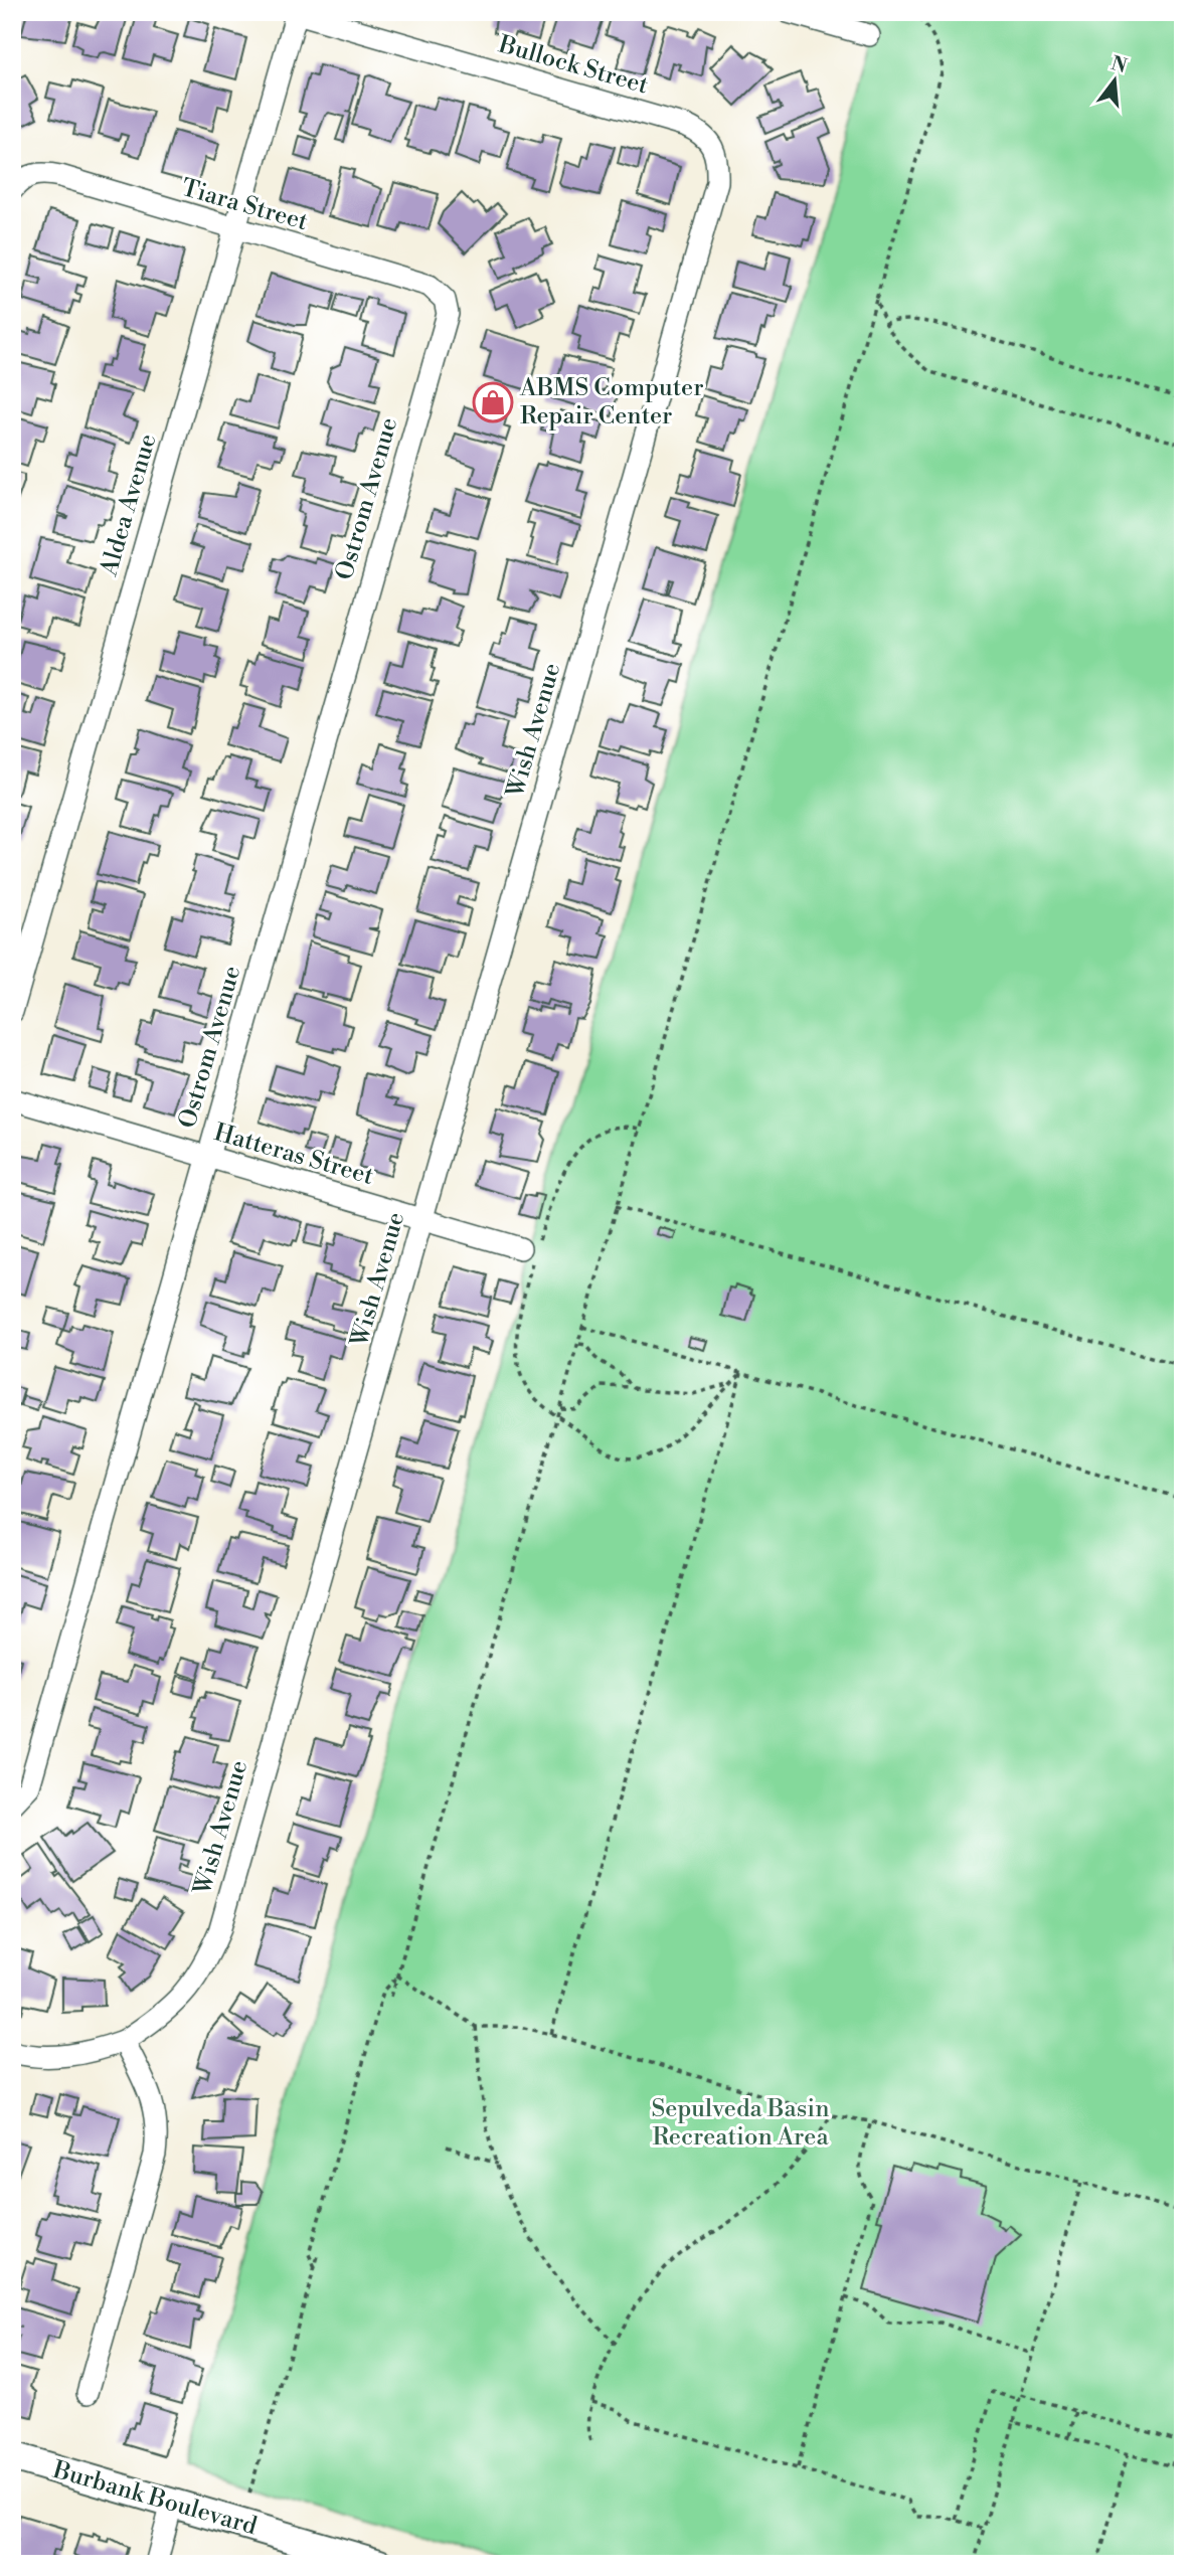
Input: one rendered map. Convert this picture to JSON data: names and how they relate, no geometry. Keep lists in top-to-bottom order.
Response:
{
  "streets": {
    "main road": ["Burbank Boulevard"],
    "street": [
      "Bullock Street",
      "Tiara Street",
      "Ostrom Avenue",
      "Aldea Avenue",
      "Wish Avenue",
      "Hatteras Street"
    ]
  },
  "crossings": [
    ["Bullock Street", "Aldea Avenue"],
    ["Bullock Street", "Wish Avenue"],
    ["Tiara Street", "Ostrom Avenue"],
    ["Tiara Street", "Aldea Avenue"],
    ["Ostrom Avenue", "Hatteras Street"],
    ["Wish Avenue", "Hatteras Street"]
  ],
  "parks": ["Sepulveda Basin Recreation Area"],
  "places": {
    "shop": ["ABMS Computer Repair Center"]
  },
  "north": "top"
}
